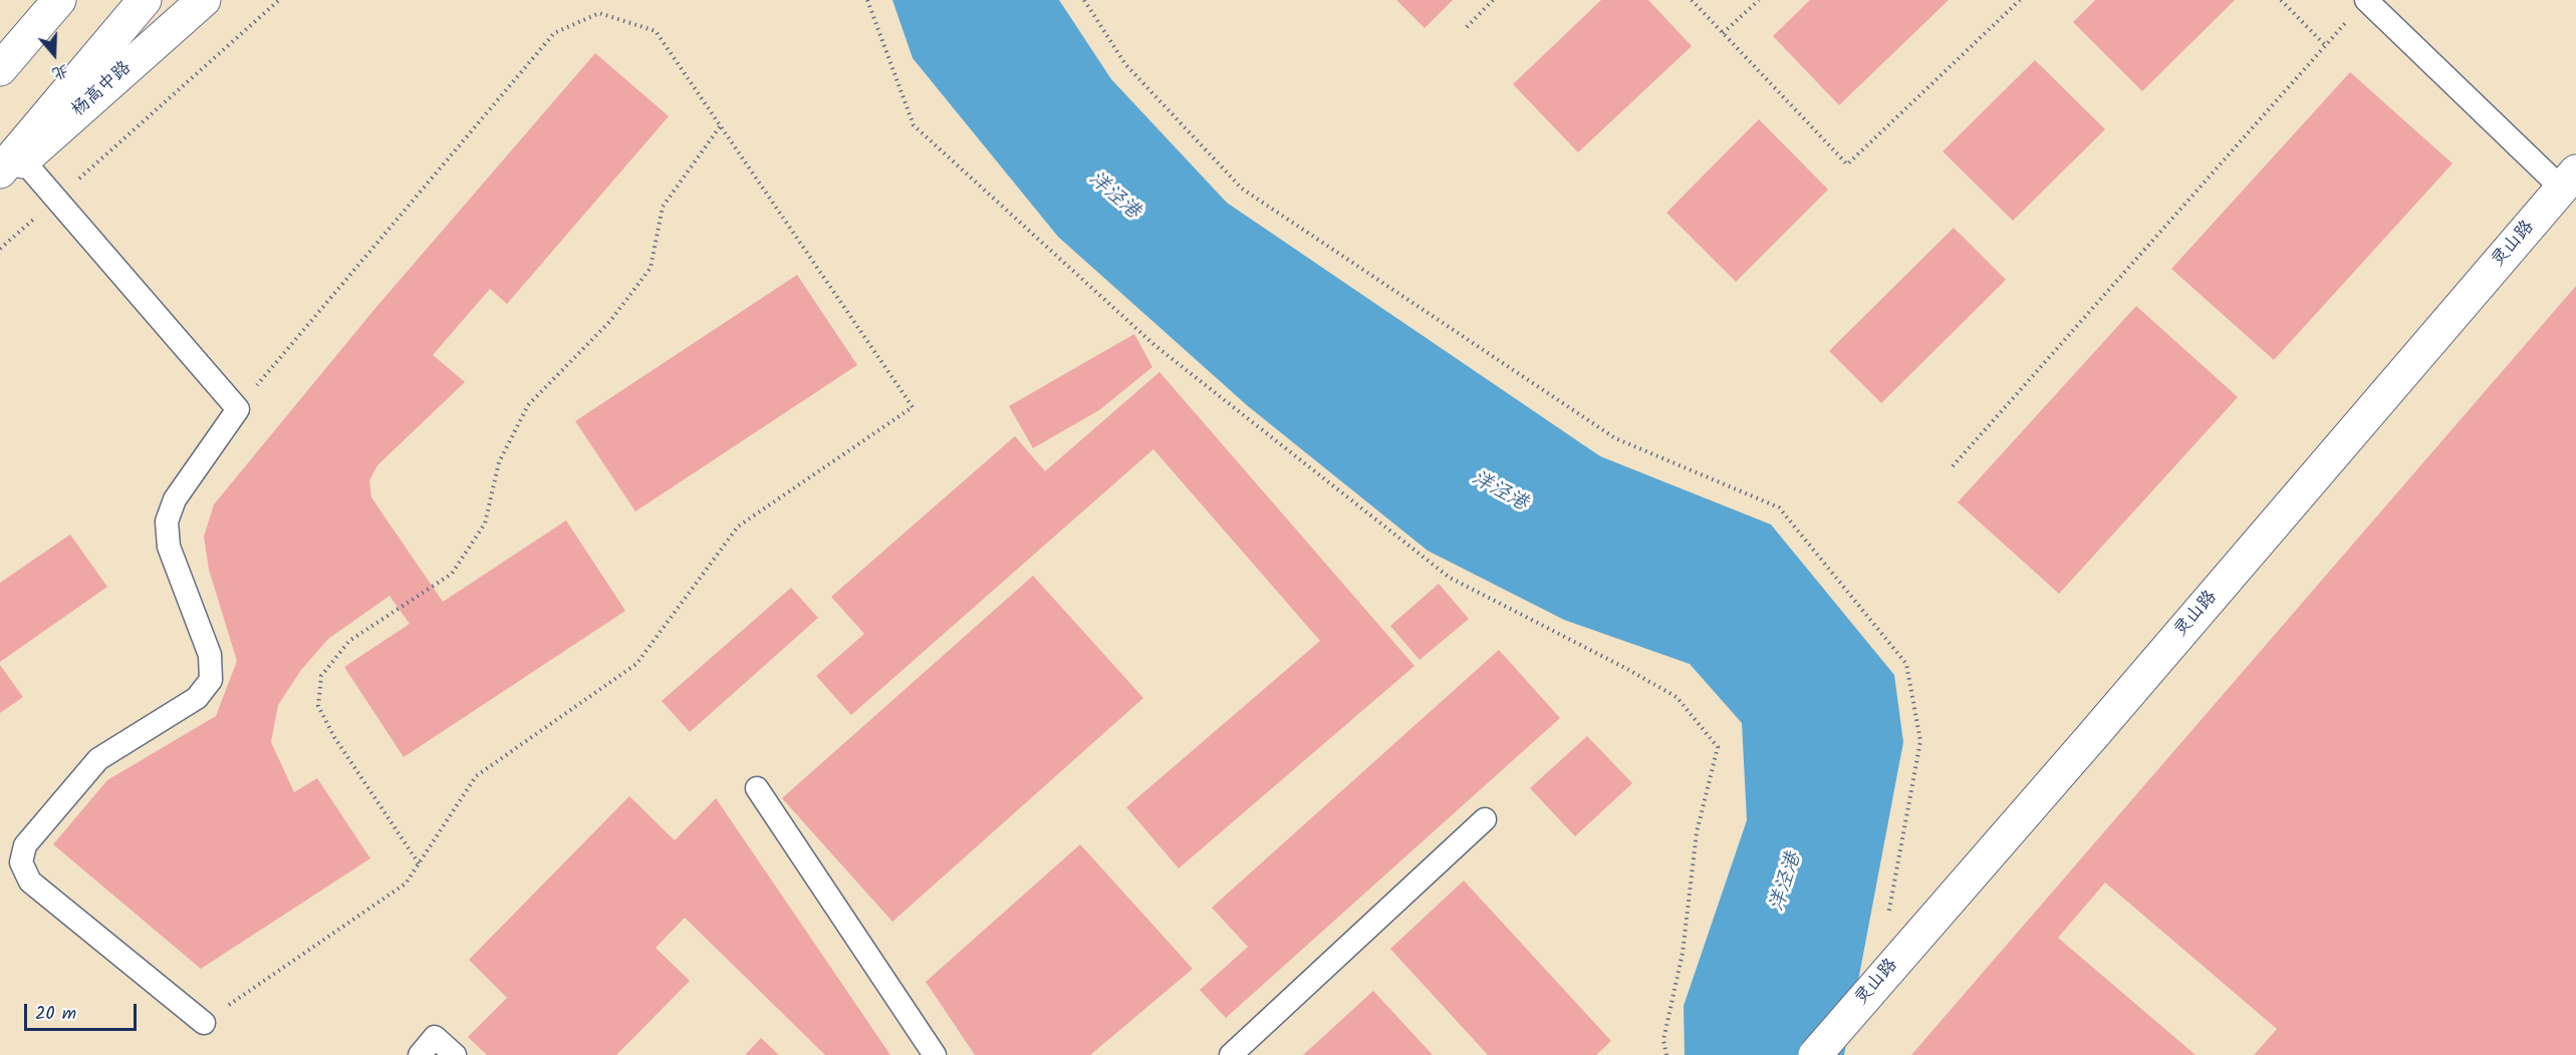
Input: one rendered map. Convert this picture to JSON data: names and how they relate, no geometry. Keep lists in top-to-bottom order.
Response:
{
  "streets": {
    "main road": ["杨高中路", "灵山路"]
  },
  "water": ["洋泾港"],
  "scale_bar": "20 m",
  "north": "bottom"
}
